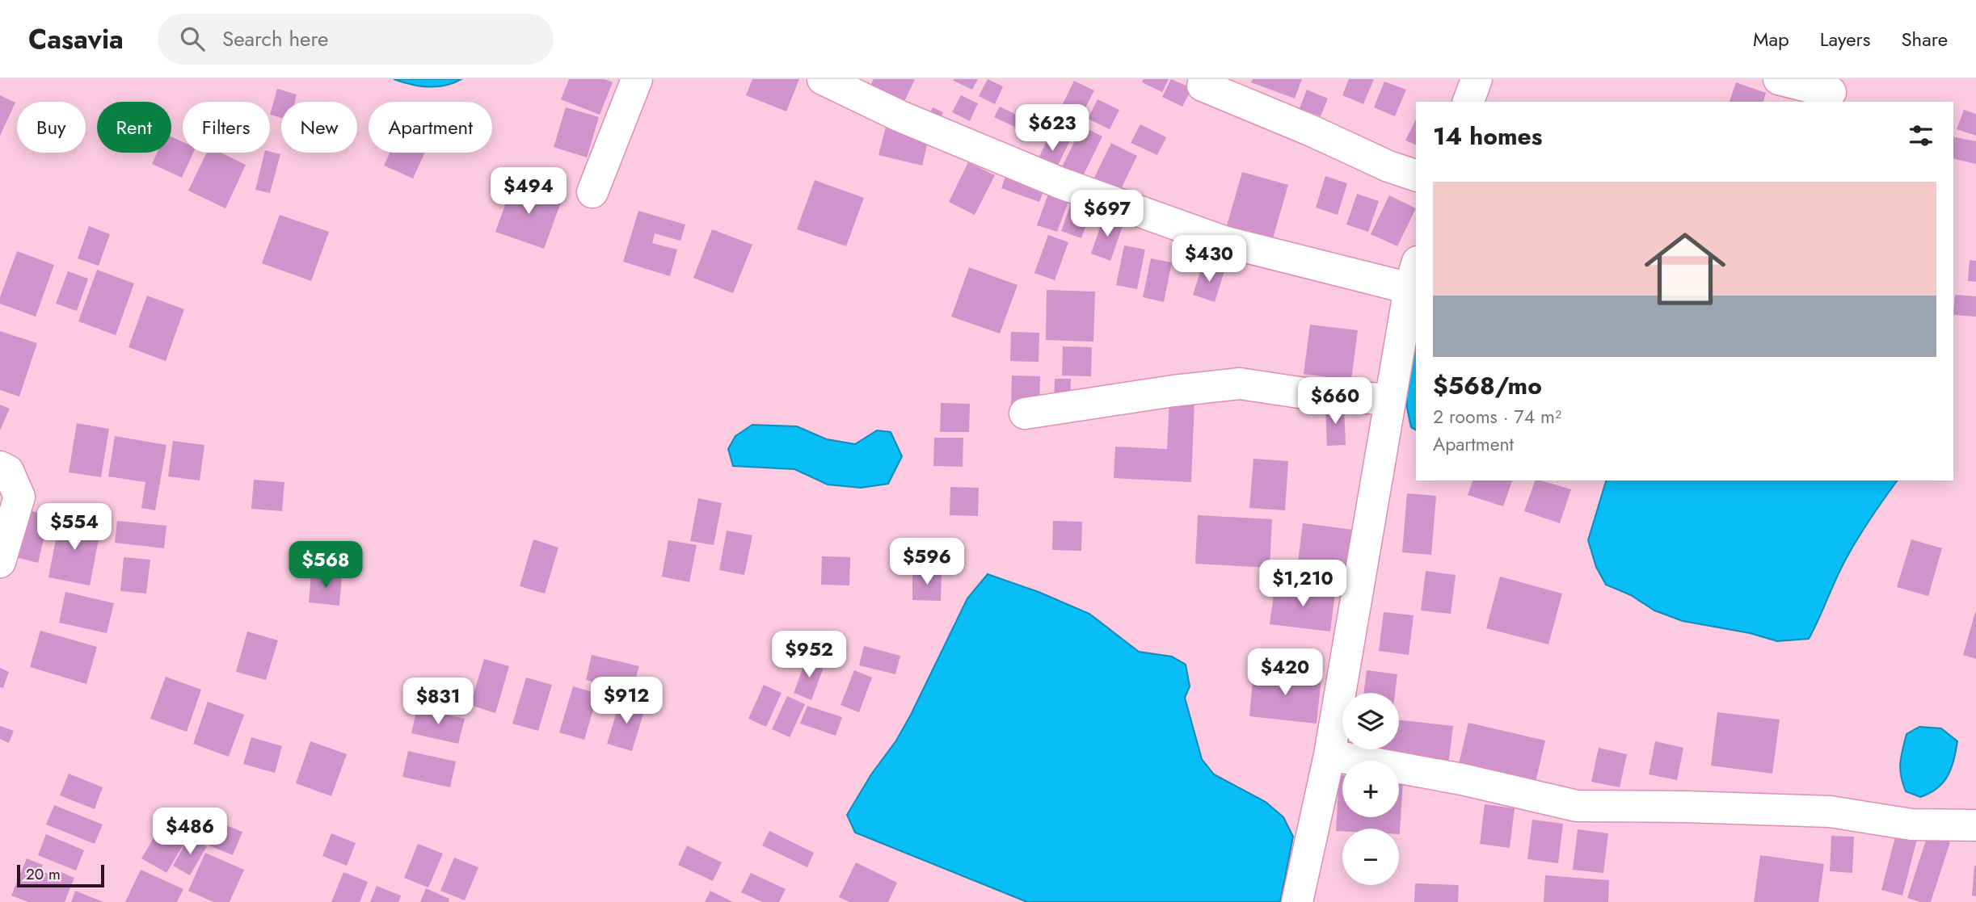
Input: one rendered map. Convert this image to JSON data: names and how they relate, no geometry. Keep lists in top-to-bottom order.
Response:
{
  "scale_bar": "20 m",
  "page": {
    "header": "Casavia",
    "search": "Search here",
    "nav": ["Map", "Layers", "Share"],
    "chip": [
      "Buy",
      "Rent",
      "Filters",
      "New",
      "Apartment"
    ],
    "heading": "14 homes",
    "price": [
      "$623",
      "$494",
      "$697",
      "$430",
      "$660",
      "$554",
      "$596",
      "$568",
      "$1,210",
      "$952",
      "$420",
      "$912",
      "$831",
      "$486"
    ],
    "list": [
      {
        "name": "$568/mo",
        "note": "2 rooms · 74 m² · Apartment"
      }
    ],
    "map_buttons": ["+", "−"],
    "scale": "20 m"
  }
}
